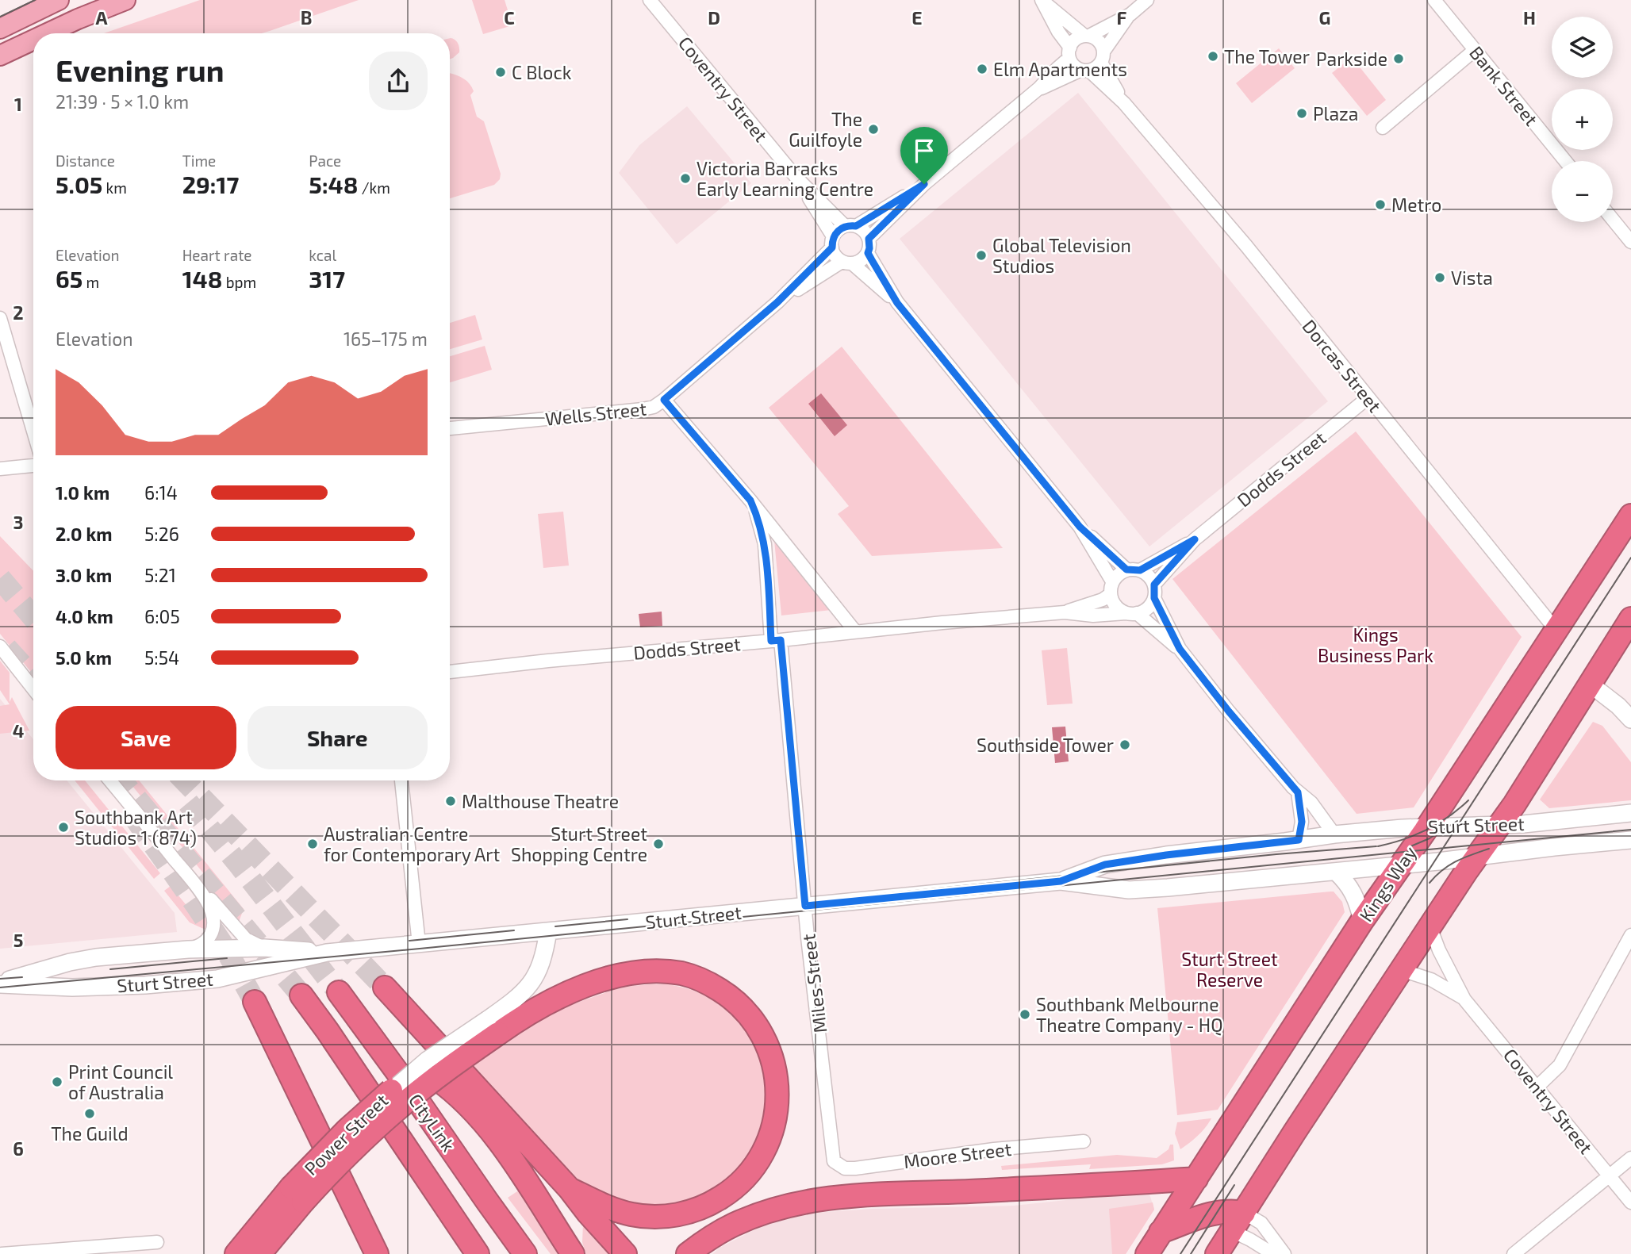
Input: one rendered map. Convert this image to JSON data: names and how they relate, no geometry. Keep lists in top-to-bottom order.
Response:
{
  "streets": {
    "highway": ["Kings Way", "CityLink", "Power Street"],
    "street": [
      "Bank Street",
      "Coventry Street",
      "Dorcas Street",
      "Wells Street",
      "Dodds Street",
      "Sturt Street",
      "Miles Street",
      "Moore Street"
    ]
  },
  "crossings": [
    ["Coventry Street", "Wells Street"],
    ["Dorcas Street", "Dodds Street"],
    ["Dorcas Street", "Kings Way"],
    ["Wells Street", "Miles Street"],
    ["Dodds Street", "Miles Street"],
    ["Sturt Street", "Kings Way"],
    ["Sturt Street", "Miles Street"],
    ["Sturt Street", "Power Street"],
    ["Miles Street", "Moore Street"]
  ],
  "parks": ["Kings Business Park", "Sturt Street Reserve"],
  "places": [
    "The Tower",
    "Parkside",
    "Elm Apartments",
    "C Block",
    "Plaza",
    "The Guilfoyle",
    "Victoria Barracks Early Learning Centre",
    "Metro",
    "Global Television Studios",
    "Vista",
    "Southside Tower",
    "Malthouse Theatre",
    "Southbank Art Studios 1 (874)",
    "Australian Centre for Contemporary Art",
    "Sturt Street Shopping Centre",
    "Southbank Melbourne Theatre Company - HQ",
    "Print Council of Australia",
    "The Guild"
  ],
  "page": {
    "map_buttons": ["+", "−"],
    "heading": ["Evening run", "21:39 · 5 × 1.0 km"],
    "stats": [
      ["Distance", "5.05 km"],
      ["Time", "29:17"],
      ["Pace", "5:48 /km"],
      ["Elevation", "65 m"],
      ["Heart rate", "148 bpm"],
      ["kcal", "317"]
    ],
    "chart": ["Elevation", "165–175 m"],
    "list": [
      {
        "name": "1.0 km",
        "note": "6:14"
      },
      {
        "name": "2.0 km",
        "note": "5:26"
      },
      {
        "name": "3.0 km",
        "note": "5:21"
      },
      {
        "name": "4.0 km",
        "note": "6:05"
      },
      {
        "name": "5.0 km",
        "note": "5:54"
      }
    ],
    "buttons": ["Save", "Share"]
  },
  "grid": {
    "columns": [
      "A",
      "B",
      "C",
      "D",
      "E",
      "F",
      "G",
      "H"
    ],
    "rows": [
      "1",
      "2",
      "3",
      "4",
      "5",
      "6"
    ]
  }
}
